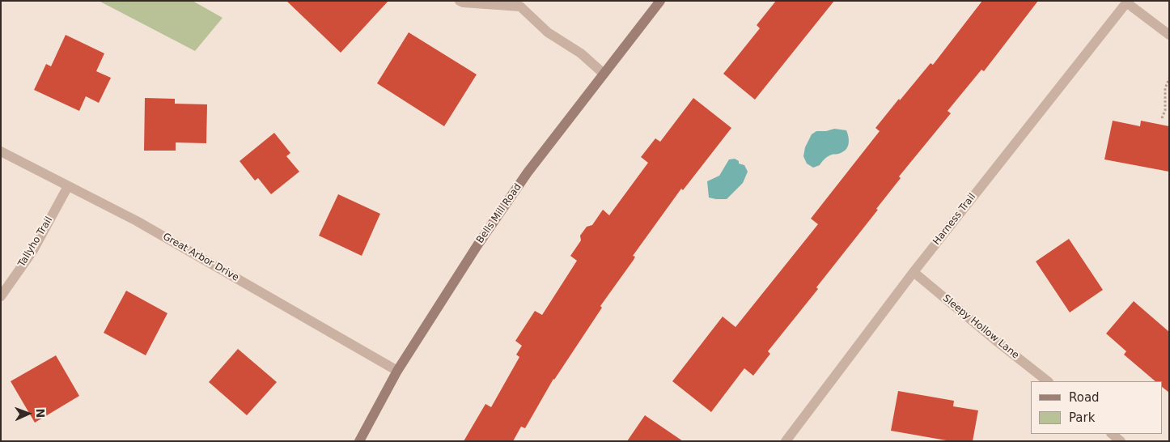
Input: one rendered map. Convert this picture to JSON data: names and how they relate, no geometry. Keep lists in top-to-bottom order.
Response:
{
  "streets": {
    "street": [
      "Bells Mill Road",
      "Harness Trail",
      "Tallyho Trail",
      "Great Arbor Drive",
      "Sleepy Hollow Lane"
    ]
  },
  "crossings": [
    ["Bells Mill Road", "Great Arbor Drive"],
    ["Harness Trail", "Sleepy Hollow Lane"],
    ["Tallyho Trail", "Great Arbor Drive"]
  ],
  "legend": ["Road", "Park"],
  "north": "right"
}
